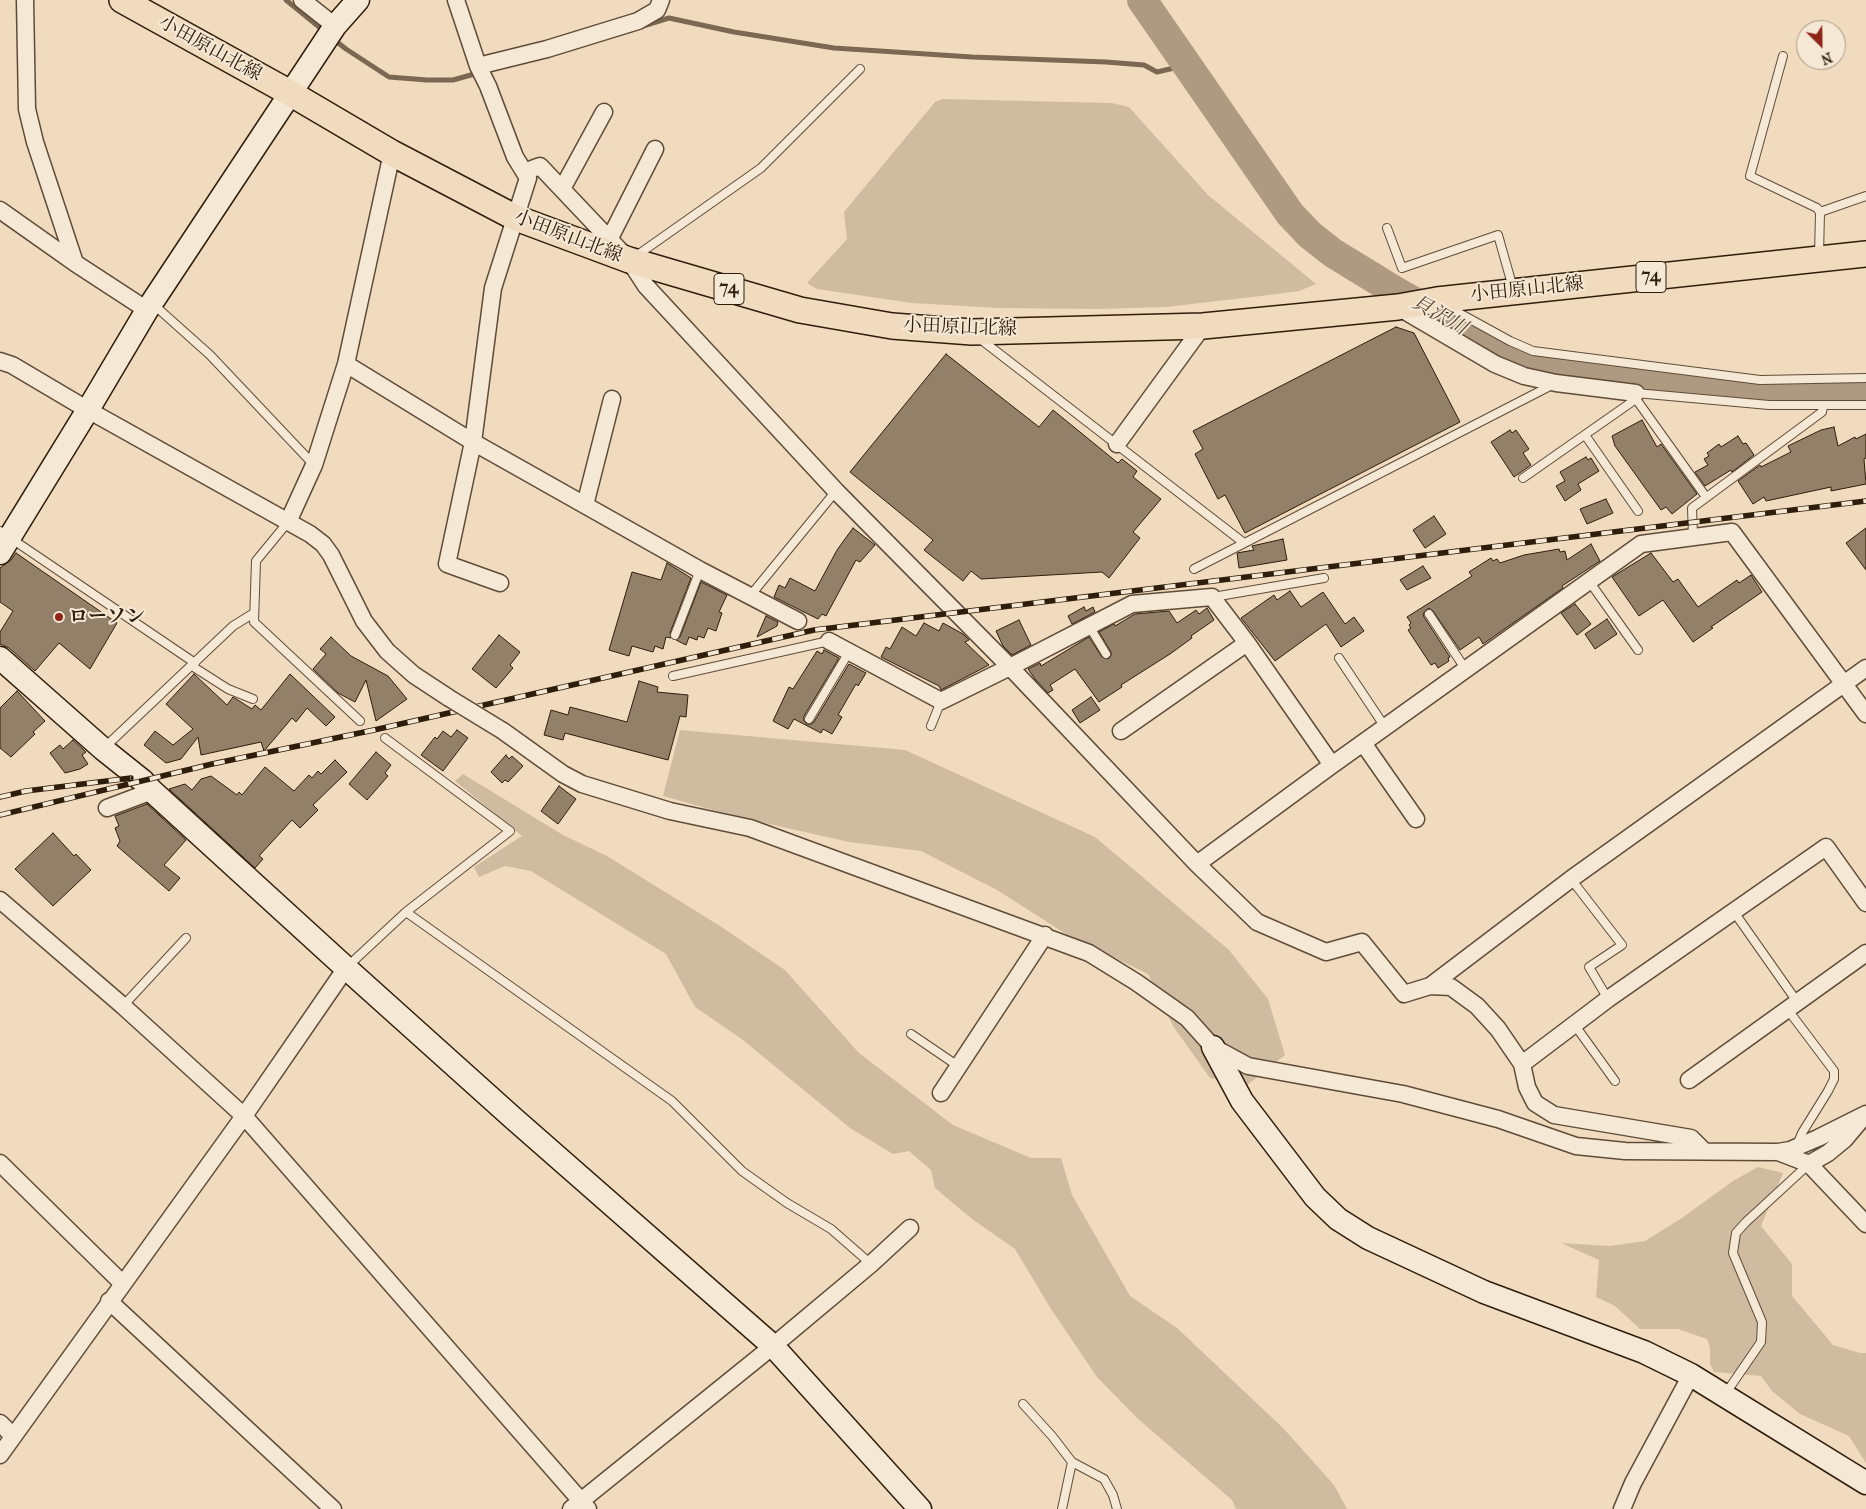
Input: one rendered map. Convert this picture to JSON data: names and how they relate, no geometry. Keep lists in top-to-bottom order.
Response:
{
  "streets": {
    "main road": ["小田原山北線", "74"]
  },
  "water": ["貝沢川"],
  "places": ["ローソン"],
  "north": "bottom right"
}
